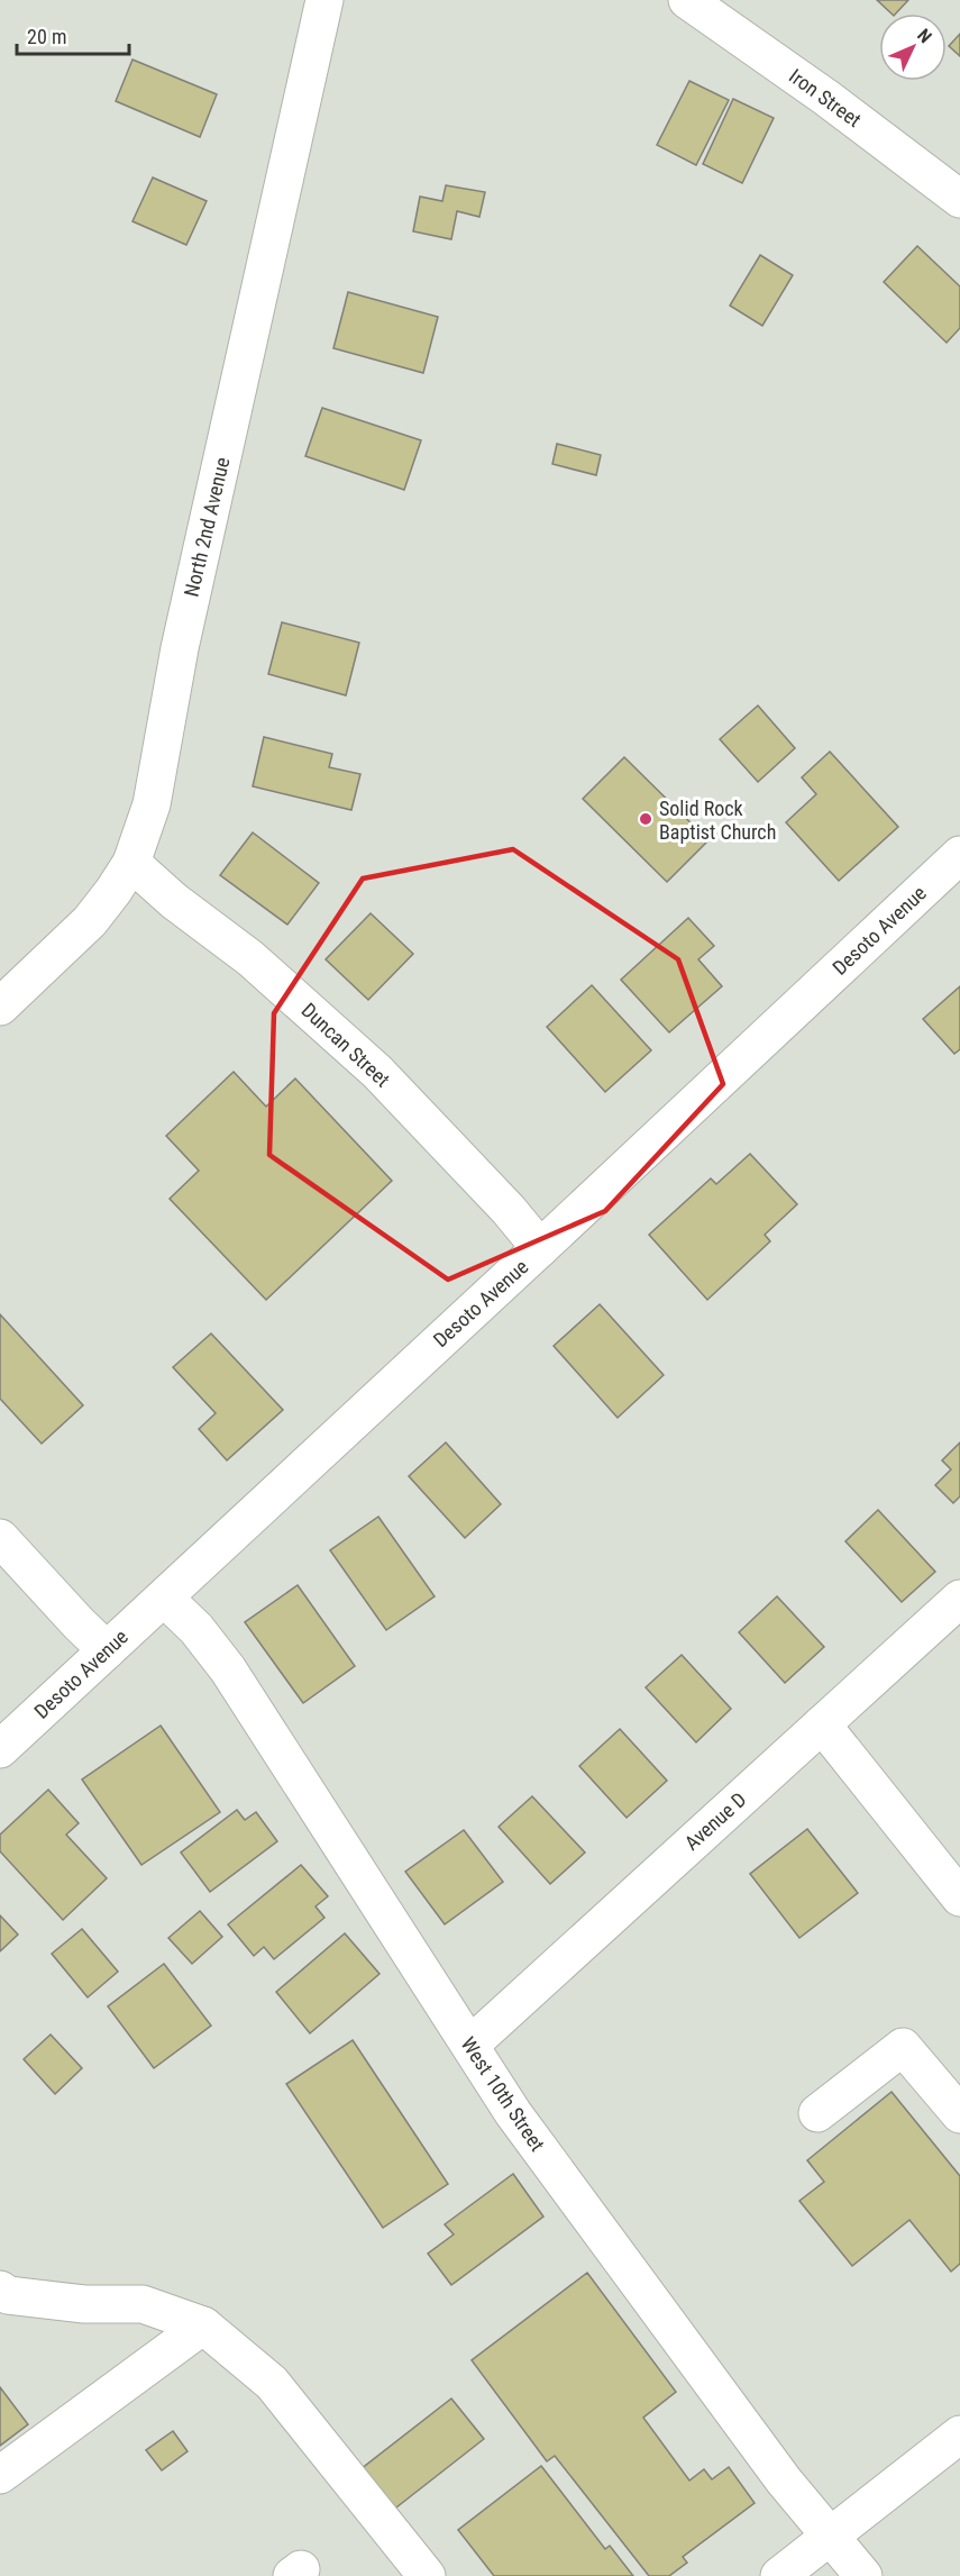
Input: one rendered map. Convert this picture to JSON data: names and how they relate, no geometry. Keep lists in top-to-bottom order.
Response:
{
  "streets": {
    "street": [
      "Iron Street",
      "North 2nd Avenue",
      "Desoto Avenue",
      "Duncan Street",
      "Avenue D",
      "West 10th Street"
    ]
  },
  "crossings": [
    ["North 2nd Avenue", "Duncan Street"],
    ["Desoto Avenue", "Duncan Street"],
    ["Desoto Avenue", "West 10th Street"],
    ["Avenue D", "West 10th Street"]
  ],
  "places": ["Solid Rock Baptist Church"],
  "scale_bar": "20 m",
  "north": "top right"
}
